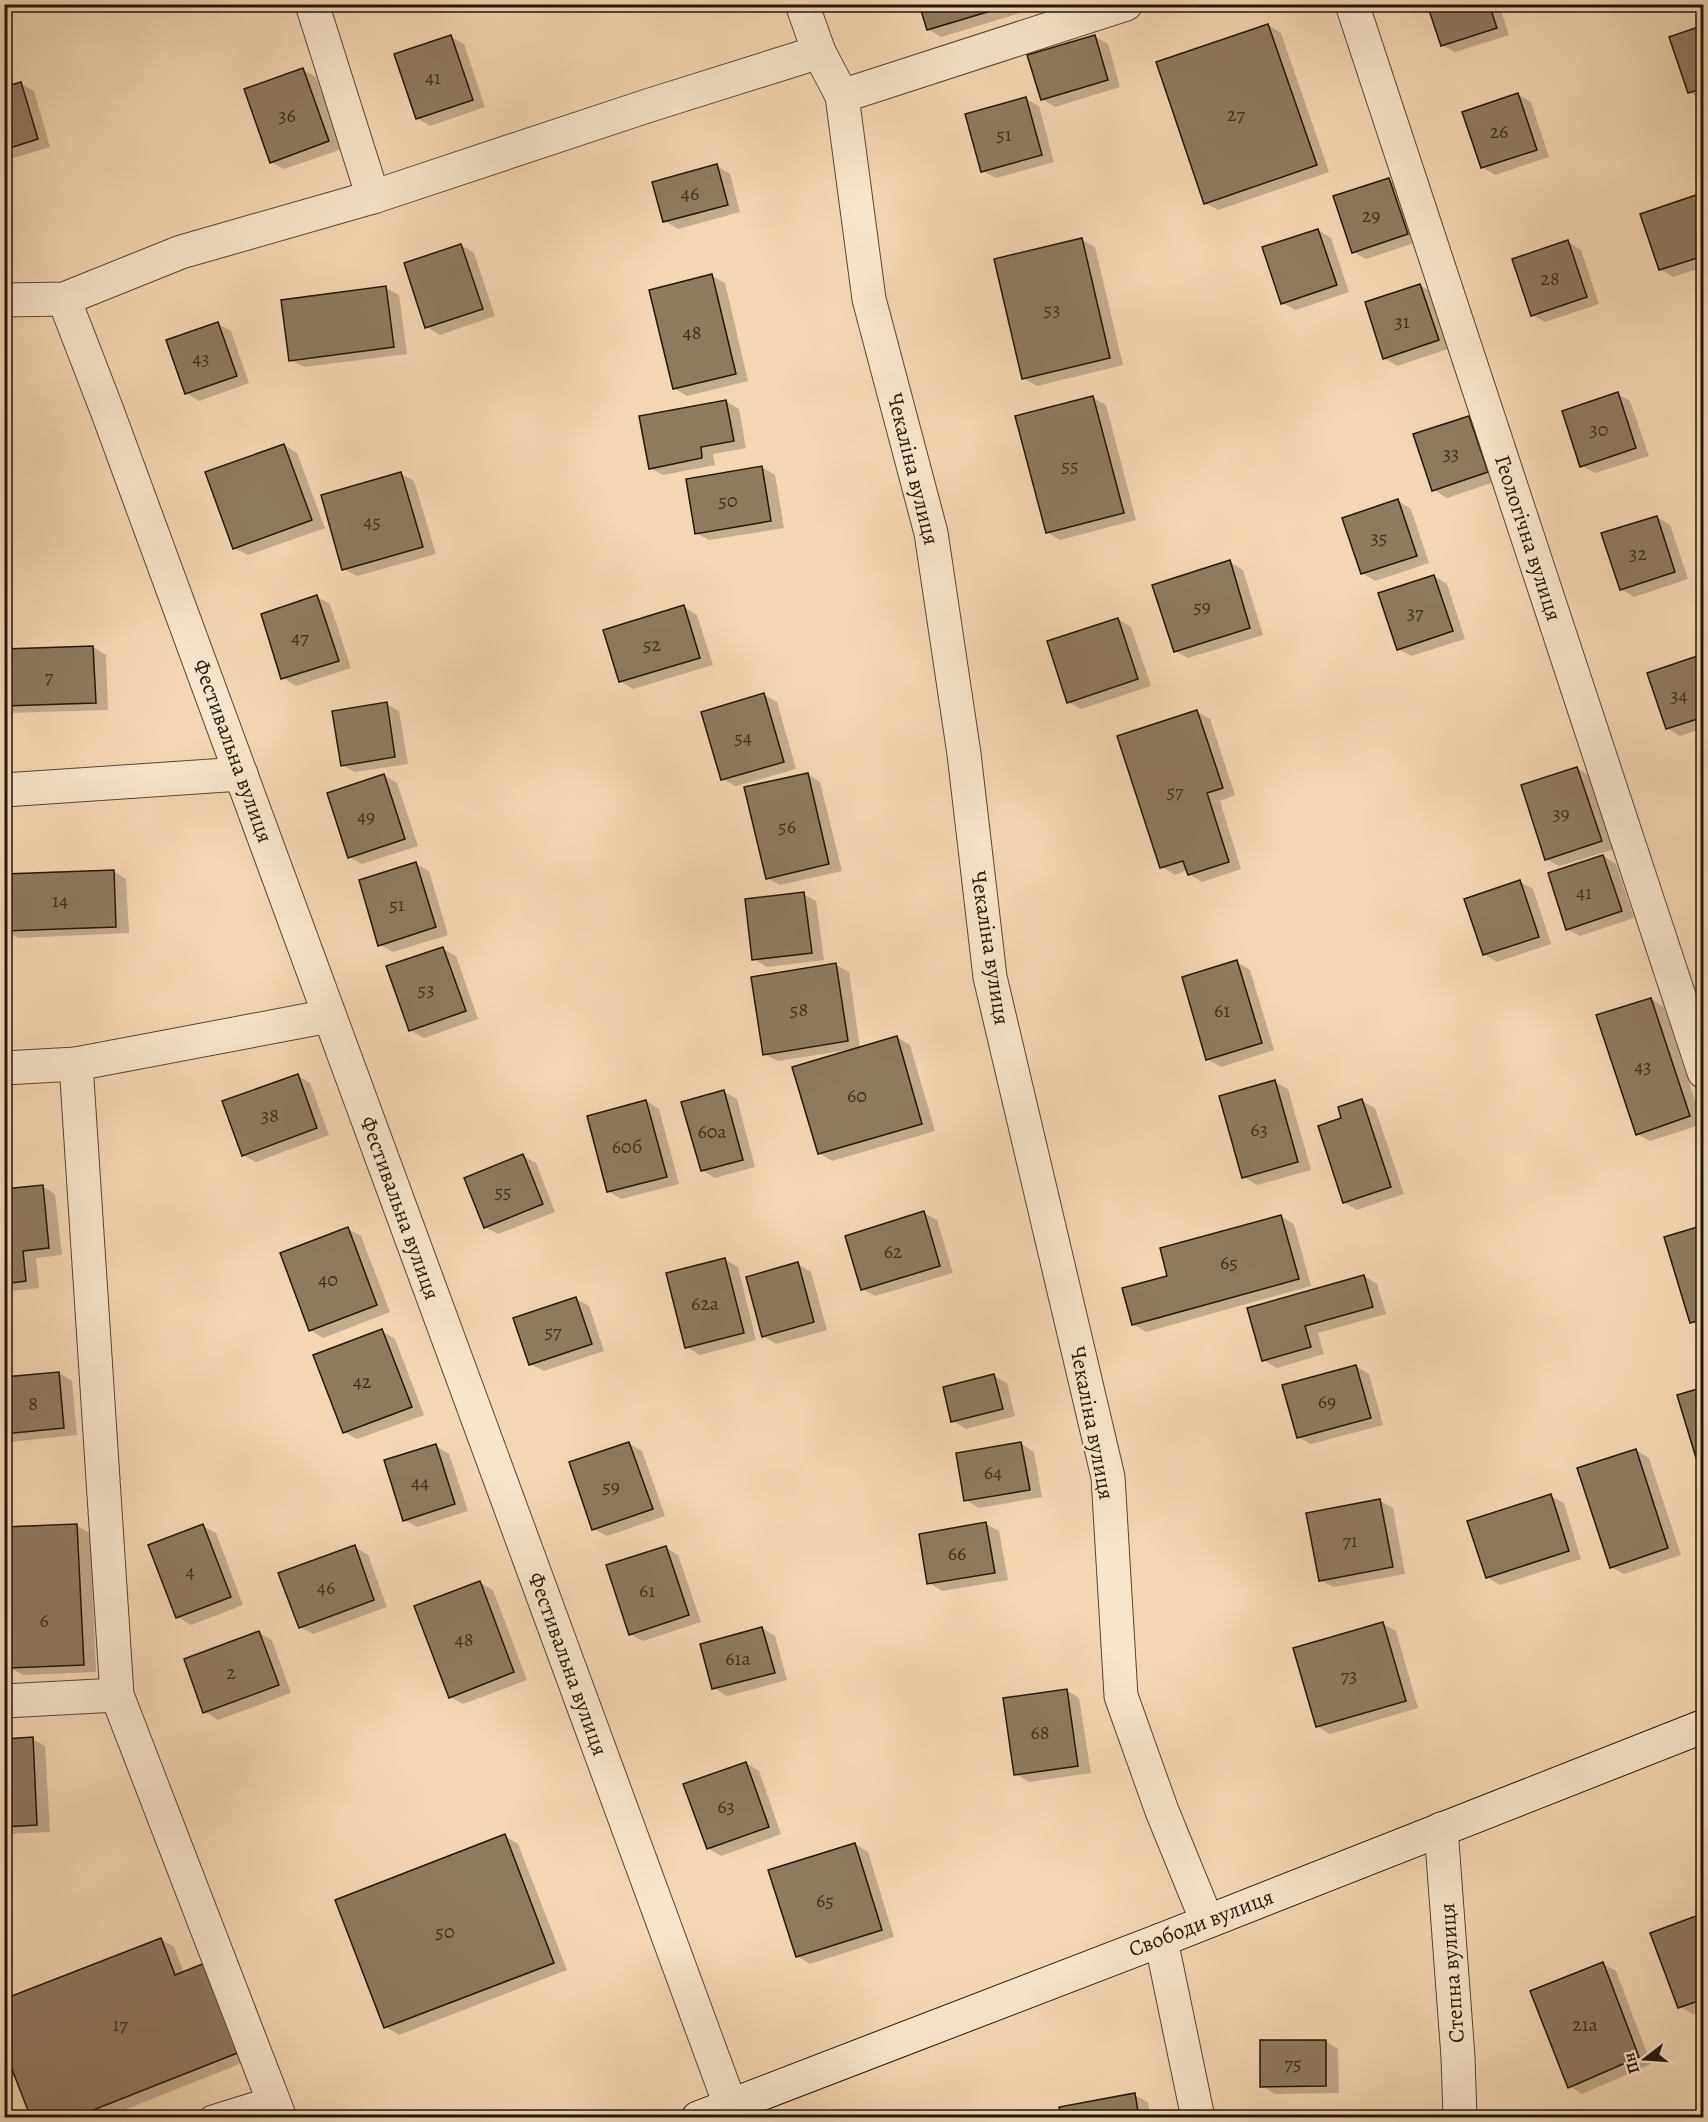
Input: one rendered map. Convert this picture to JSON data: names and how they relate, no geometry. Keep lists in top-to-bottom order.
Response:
{
  "streets": {
    "street": [
      "Чекаліна вулиця",
      "Геологічна вулиця",
      "Фестивальна вулиця",
      "Свободи вулиця",
      "Степна вулиця"
    ]
  },
  "crossings": [
    ["Чекаліна вулиця", "Свободи вулиця"],
    ["Фестивальна вулиця", "Свободи вулиця"],
    ["Свободи вулиця", "Степна вулиця"]
  ],
  "house_numbers": [
    "41",
    "27",
    "36",
    "26",
    "51",
    "46",
    "29",
    "28",
    "53",
    "31",
    "48",
    "43",
    "30",
    "33",
    "55",
    "50",
    "45",
    "35",
    "32",
    "59",
    "37",
    "47",
    "52",
    "7",
    "34",
    "54",
    "57",
    "39",
    "49",
    "56",
    "41",
    "14",
    "51",
    "53",
    "58",
    "61",
    "43",
    "60",
    "38",
    "63",
    "60а",
    "60б",
    "55",
    "62",
    "65",
    "40",
    "62а",
    "57",
    "42",
    "69",
    "8",
    "64",
    "44",
    "59",
    "71",
    "66",
    "4",
    "46",
    "61",
    "6",
    "48",
    "61а",
    "2",
    "73",
    "68",
    "63",
    "65",
    "50",
    "17",
    "21а",
    "75"
  ],
  "north": "left"
}
